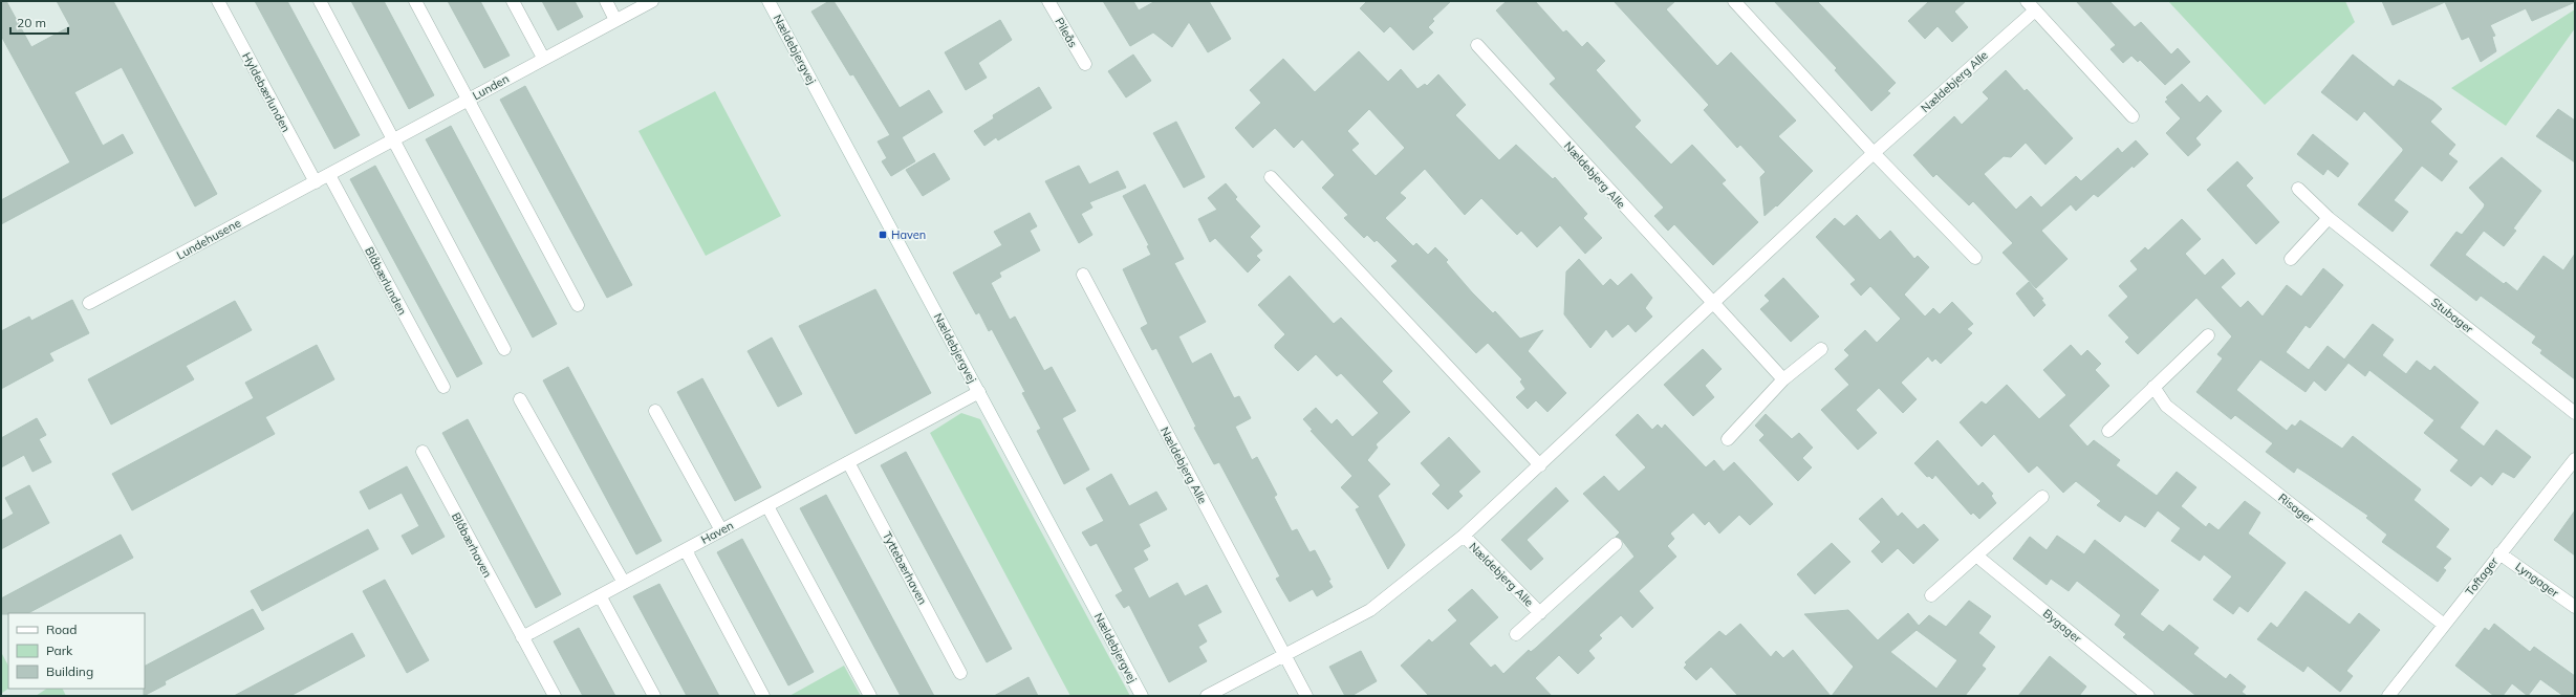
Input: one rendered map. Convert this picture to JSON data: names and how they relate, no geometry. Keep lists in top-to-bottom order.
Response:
{
  "streets": {
    "street": [
      "Pileås",
      "Nældebjergvej",
      "Nældebjerg Alle",
      "Lunden",
      "Hyldebærlunden",
      "Lundehusene",
      "Blåbærlunden",
      "Stubager",
      "Risager",
      "Haven",
      "Blåbærhaven",
      "Tyttebærhaven",
      "Toftager",
      "Lyngager",
      "Bygager"
    ]
  },
  "crossings": [
    ["Nældebjergvej", "Haven"],
    ["Lunden", "Lundehusene"],
    ["Lunden", "Blåbærlunden"],
    ["Hyldebærlunden", "Lundehusene"],
    ["Lundehusene", "Blåbærlunden"],
    ["Risager", "Toftager"],
    ["Haven", "Blåbærhaven"],
    ["Haven", "Tyttebærhaven"],
    ["Toftager", "Lyngager"]
  ],
  "places": {
    "transit": ["Haven"]
  },
  "legend": ["Road", "Park", "Building"],
  "scale_bar": "20 m"
}
